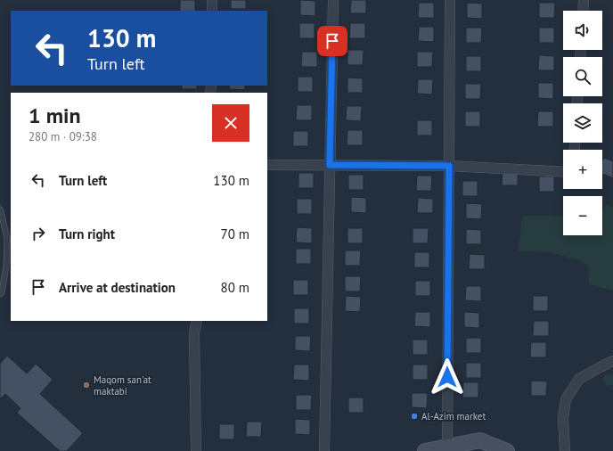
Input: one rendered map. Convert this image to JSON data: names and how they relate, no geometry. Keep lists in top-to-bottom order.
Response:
{
  "places": ["Maqom san'at maktabi", "Al-Azim market"],
  "page": {
    "map_buttons": ["+", "−"],
    "turn": ["130 m", "Turn left"],
    "heading": ["1 min", "280 m · 09:38"],
    "list": [
      {
        "name": "Turn left",
        "value": "130 m"
      },
      {
        "name": "Turn right",
        "value": "70 m"
      },
      {
        "name": "Arrive at destination",
        "value": "80 m"
      }
    ]
  }
}
